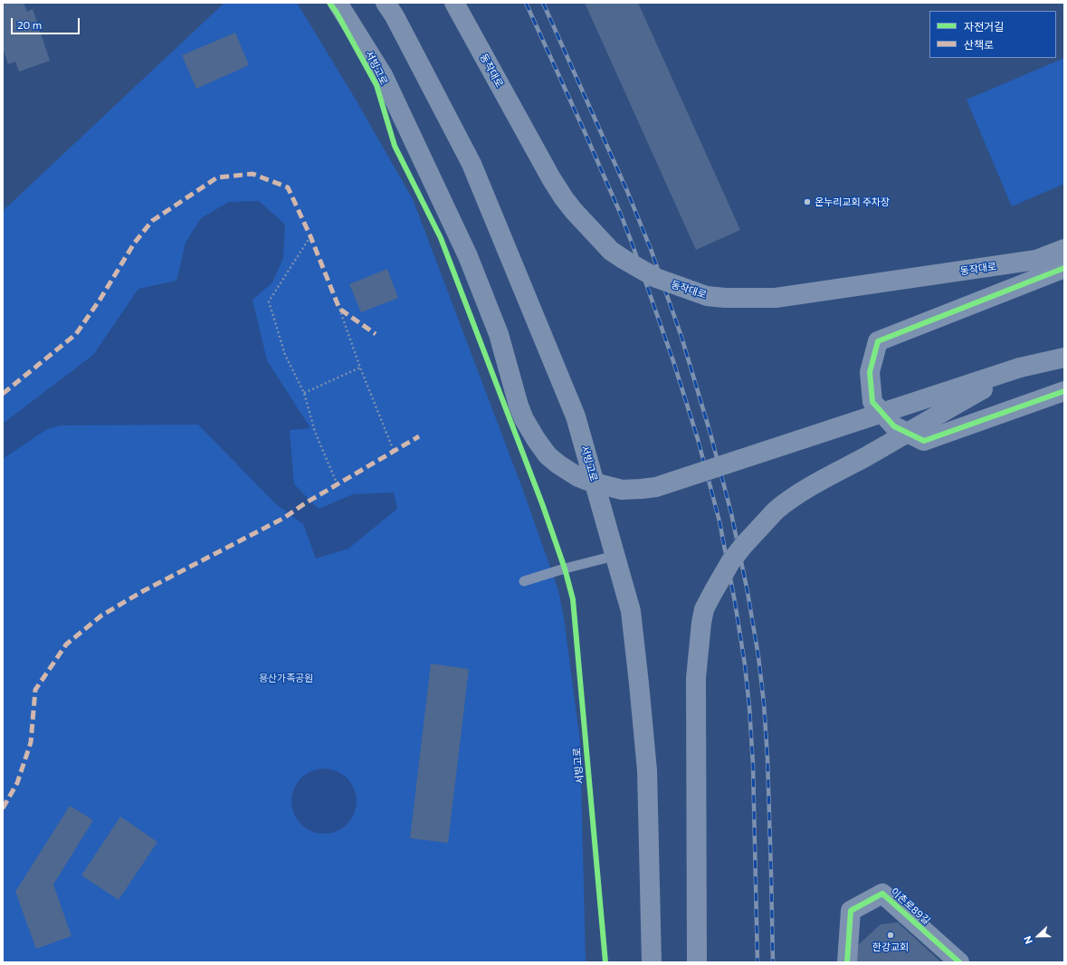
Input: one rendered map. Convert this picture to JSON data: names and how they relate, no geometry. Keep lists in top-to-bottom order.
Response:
{
  "streets": {
    "main road": ["서빙고로", "동작대로"],
    "street": ["이촌로89길"]
  },
  "parks": ["용산가족공원"],
  "places": ["온누리교회 주차장", "한강교회"],
  "legend": ["자전거길", "산책로"],
  "scale_bar": "20 m",
  "north": "left"
}
